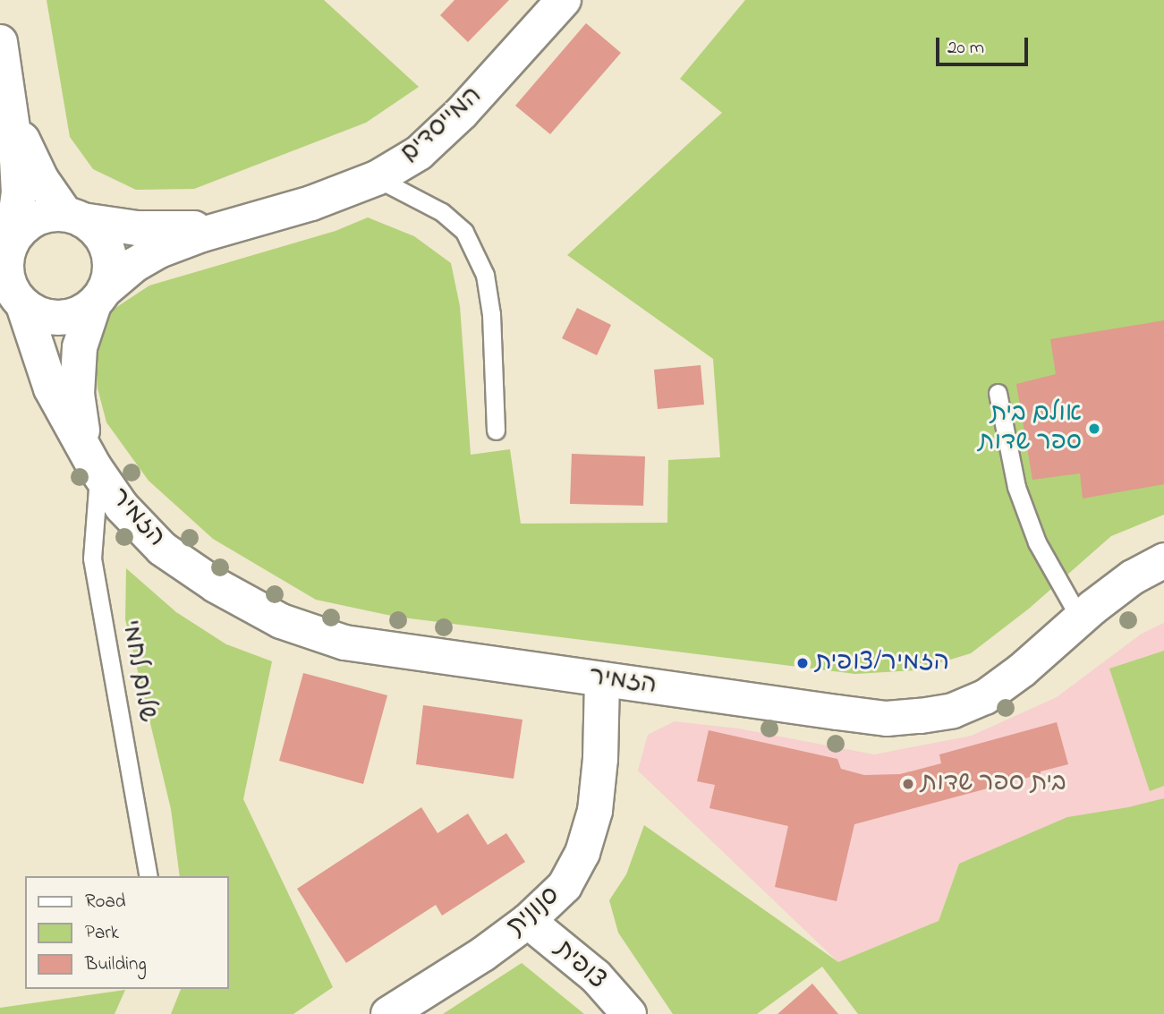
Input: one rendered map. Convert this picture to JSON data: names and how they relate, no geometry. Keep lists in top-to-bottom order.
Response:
{
  "streets": {
    "street": [
      "המייסדים",
      "הזמיר",
      "סנונית",
      "צופית"
    ],
    "lane": ["שלום לחמי"]
  },
  "crossings": [
    ["המייסדים", "הזמיר"],
    ["הזמיר", "שלום לחמי"],
    ["הזמיר", "סנונית"],
    ["סנונית", "צופית"]
  ],
  "places": ["אולם בית ספר שדות", "הזמיר/צופית", "בית ספר שדות"],
  "legend": ["Road", "Park", "Building"],
  "scale_bar": "20 m"
}
